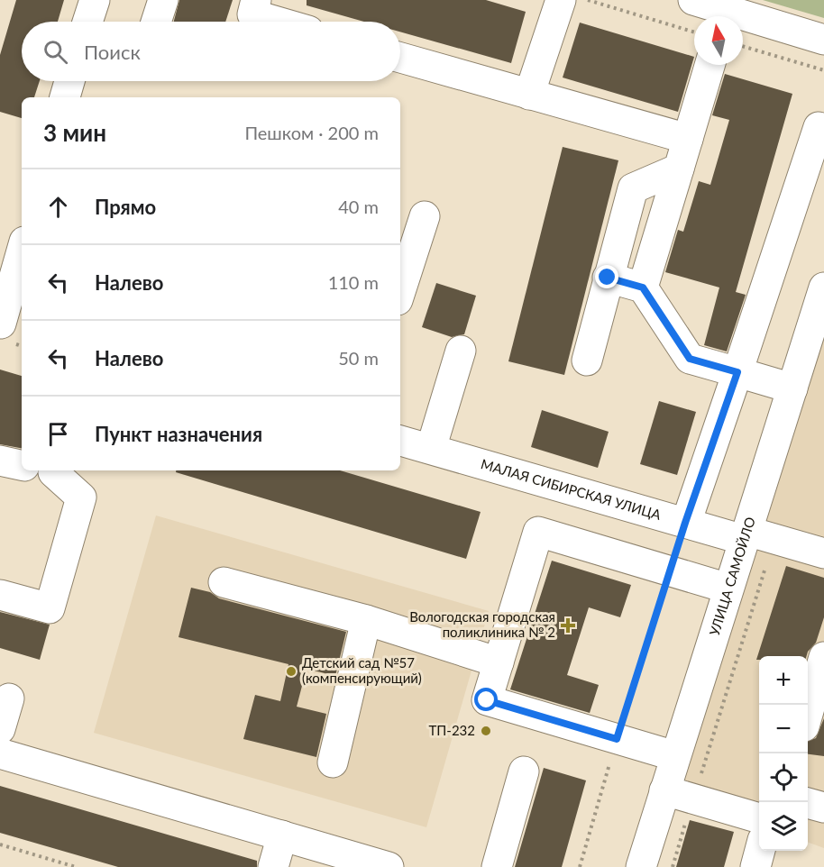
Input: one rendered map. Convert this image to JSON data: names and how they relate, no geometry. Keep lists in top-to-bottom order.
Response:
{
  "streets": {
    "street": ["МАЛАЯ СИБИРСКАЯ УЛИЦА", "УЛИЦА САМОЙЛО"]
  },
  "crossings": [
    ["МАЛАЯ СИБИРСКАЯ УЛИЦА", "УЛИЦА САМОЙЛО"]
  ],
  "places": {
    "health": ["Вологодская городская поликлиника № 2"],
    "other": ["Детский сад №57 (компенсирующий)", "ТП-232"]
  },
  "north": "top",
  "page": {
    "search": "Поиск",
    "heading": ["3 мин", "Пешком · 200 m"],
    "list": [
      ["Прямо", "40 m"],
      ["Налево", "110 m"],
      ["Налево", "50 m"],
      "Пункт назначения"
    ],
    "map_buttons": ["+", "−"]
  }
}
